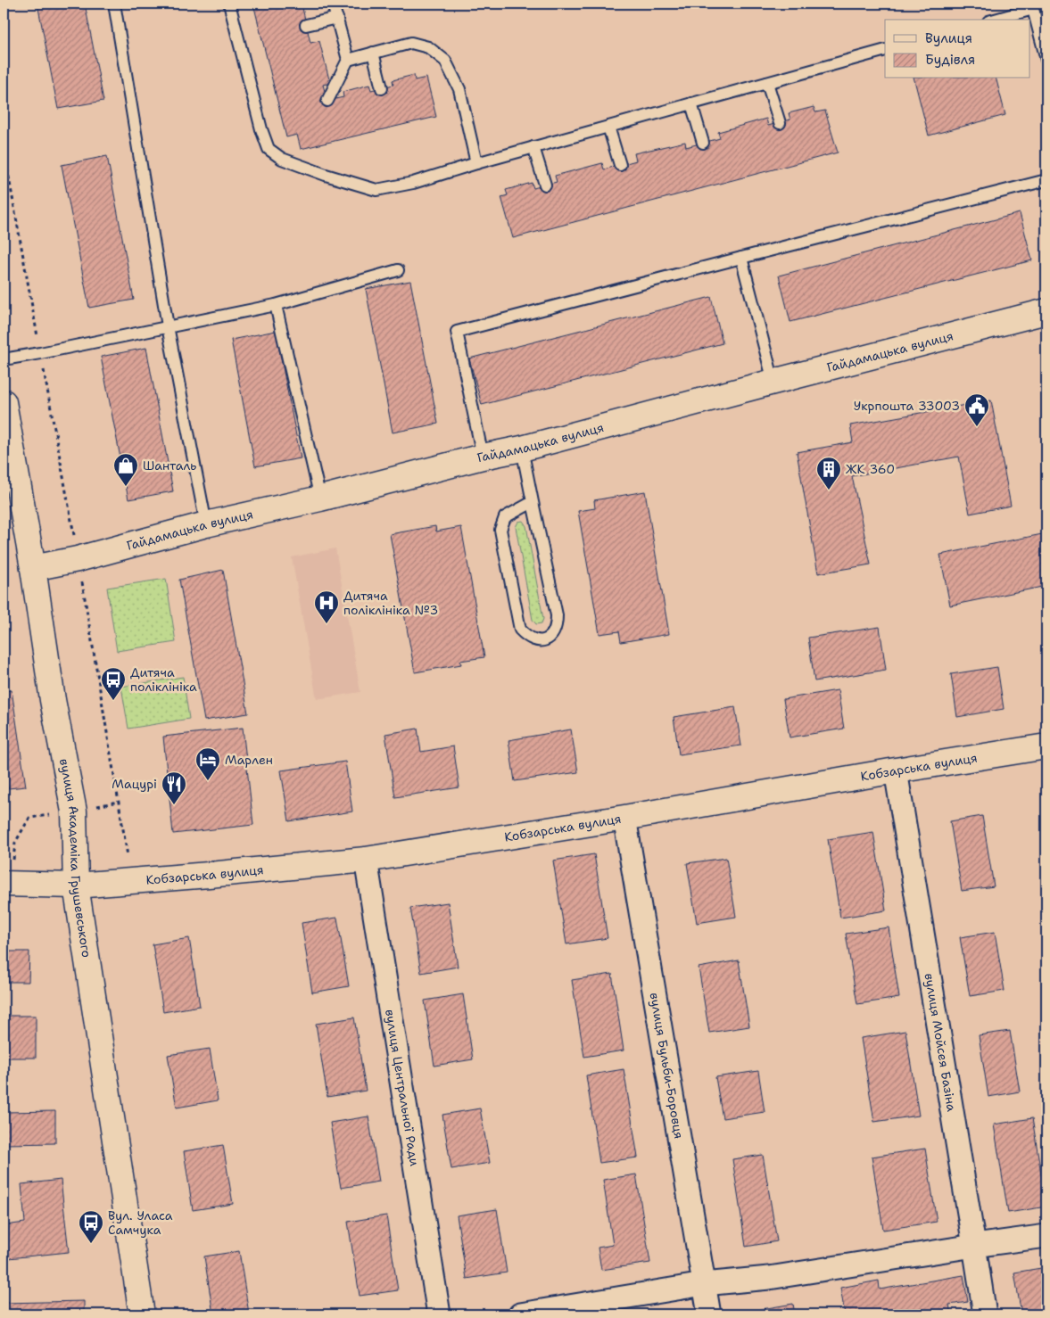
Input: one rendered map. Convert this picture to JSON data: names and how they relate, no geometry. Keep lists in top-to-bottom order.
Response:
{
  "streets": {
    "street": [
      "Гайдамацька вулиця",
      "Кобзарська вулиця",
      "вулиця Академіка Грушевського",
      "вулиця Мойсея Базіна",
      "вулиця Бульби-Боровця",
      "вулиця Центральної Ради"
    ]
  },
  "crossings": [
    ["Гайдамацька вулиця", "вулиця Академіка Грушевського"],
    ["Кобзарська вулиця", "вулиця Академіка Грушевського"],
    ["Кобзарська вулиця", "вулиця Мойсея Базіна"],
    ["Кобзарська вулиця", "вулиця Бульби-Боровця"],
    ["Кобзарська вулиця", "вулиця Центральної Ради"]
  ],
  "places": {
    "public building": ["Укрпошта 33003"],
    "shop": ["Шанталь"],
    "building": ["ЖК 360"],
    "hospital": ["Дитяча поліклініка №3"],
    "bus stop": ["Дитяча поліклініка", "Вул. Уласа Самчука"],
    "hotel": ["Марлен"],
    "restaurant": ["Мацурі"]
  },
  "legend": ["Вулиця", "Будівля"]
}
